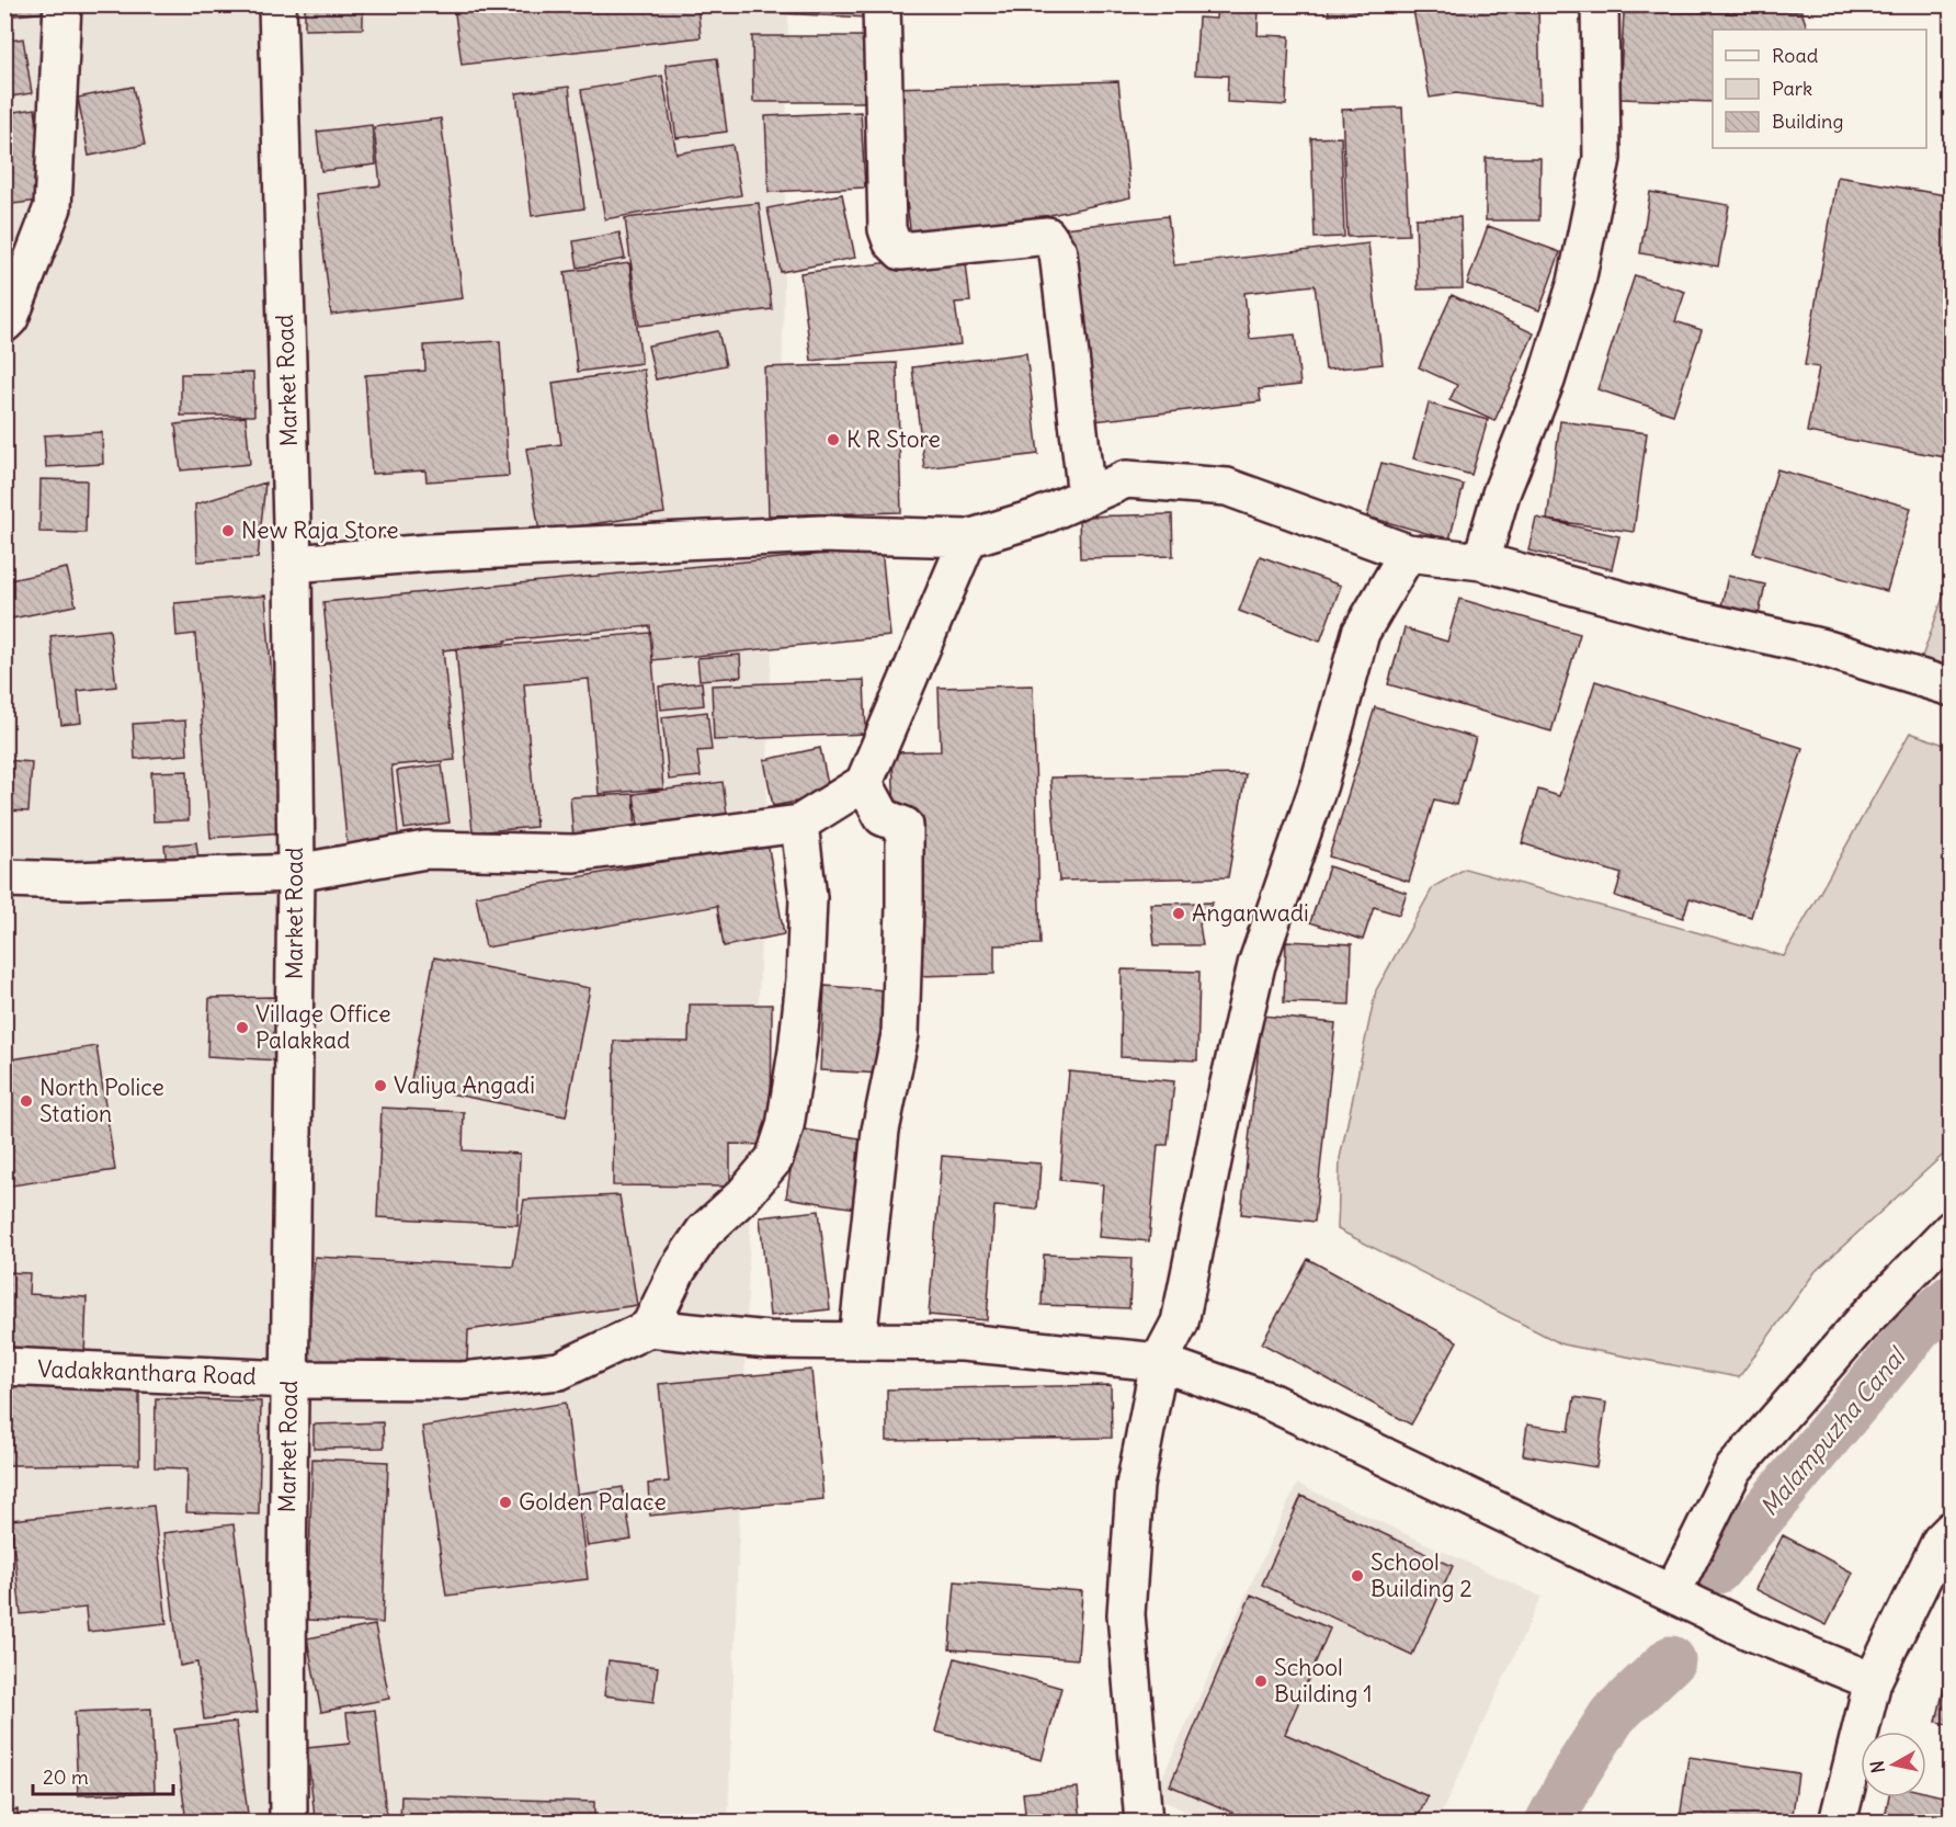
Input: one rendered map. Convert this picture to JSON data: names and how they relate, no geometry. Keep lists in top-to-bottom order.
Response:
{
  "streets": {
    "street": ["Market Road", "Vadakkanthara Road"]
  },
  "crossings": [
    ["Market Road", "Vadakkanthara Road"]
  ],
  "water": ["Malampuzha Canal"],
  "places": [
    "K R Store",
    "New Raja Store",
    "Anganwadi",
    "Village Office Palakkad",
    "Valiya Angadi",
    "North Police Station",
    "Golden Palace",
    "School Building 2",
    "School Building 1"
  ],
  "legend": ["Road", "Park", "Building"],
  "scale_bar": "20 m",
  "north": "left"
}
